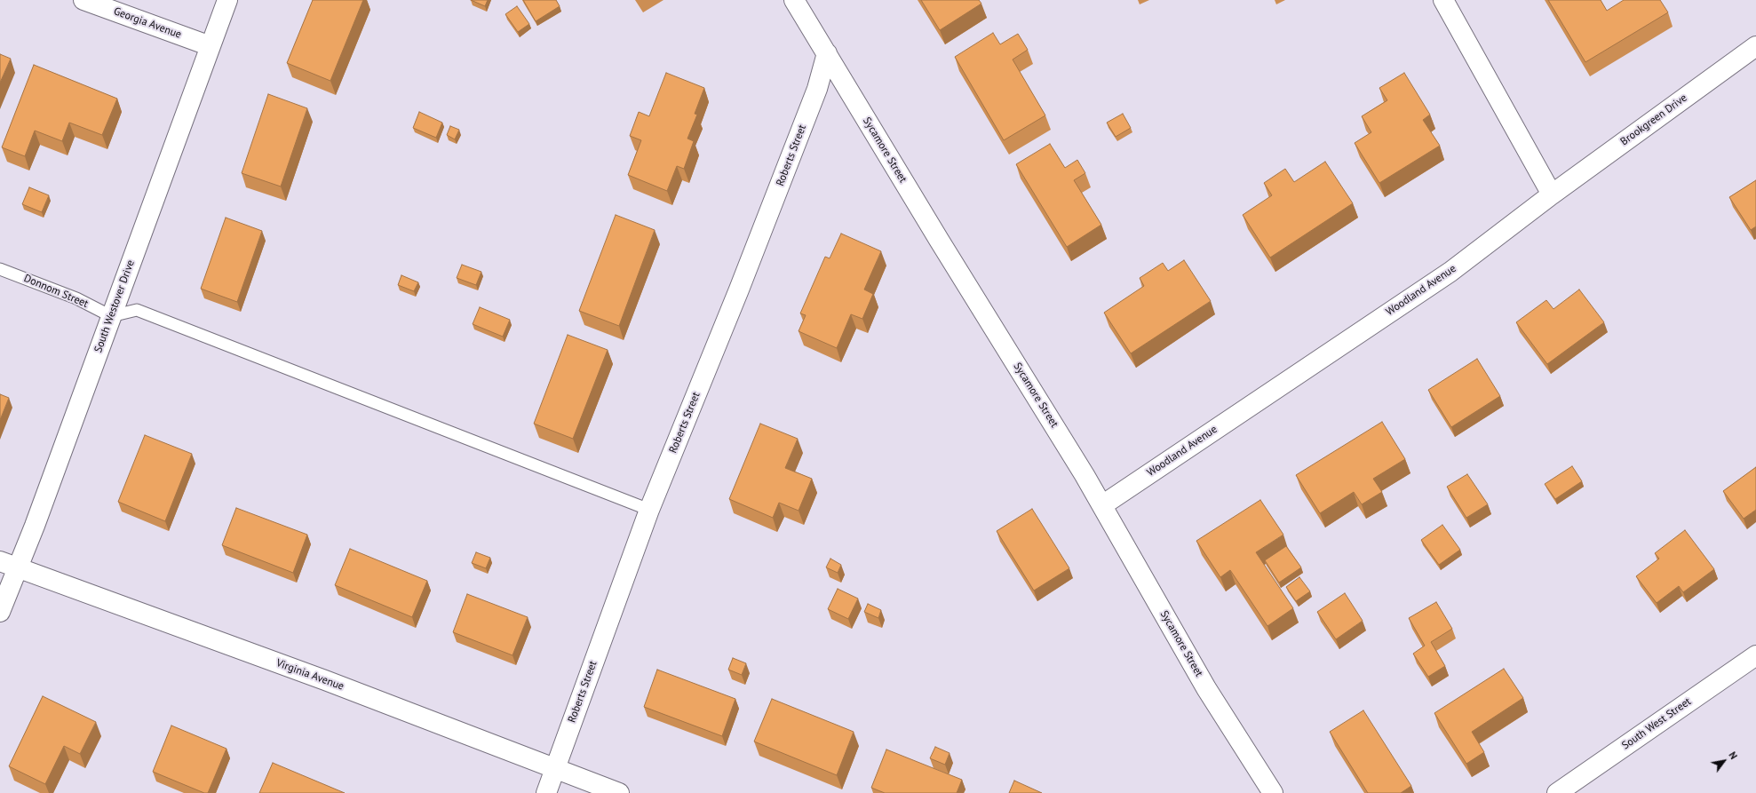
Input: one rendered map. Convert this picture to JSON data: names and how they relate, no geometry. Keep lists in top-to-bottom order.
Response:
{
  "streets": {
    "street": [
      "Georgia Avenue",
      "Brookgreen Drive",
      "Sycamore Street",
      "Roberts Street",
      "Woodland Avenue",
      "South Westover Drive",
      "Virginia Avenue",
      "South West Street"
    ],
    "lane": ["Donnom Street"]
  },
  "crossings": [
    ["Georgia Avenue", "South Westover Drive"],
    ["Brookgreen Drive", "Woodland Avenue"],
    ["Sycamore Street", "Roberts Street"],
    ["Sycamore Street", "Woodland Avenue"],
    ["Roberts Street", "Virginia Avenue"],
    ["Donnom Street", "South Westover Drive"],
    ["South Westover Drive", "Virginia Avenue"]
  ],
  "north": "top right"
}
